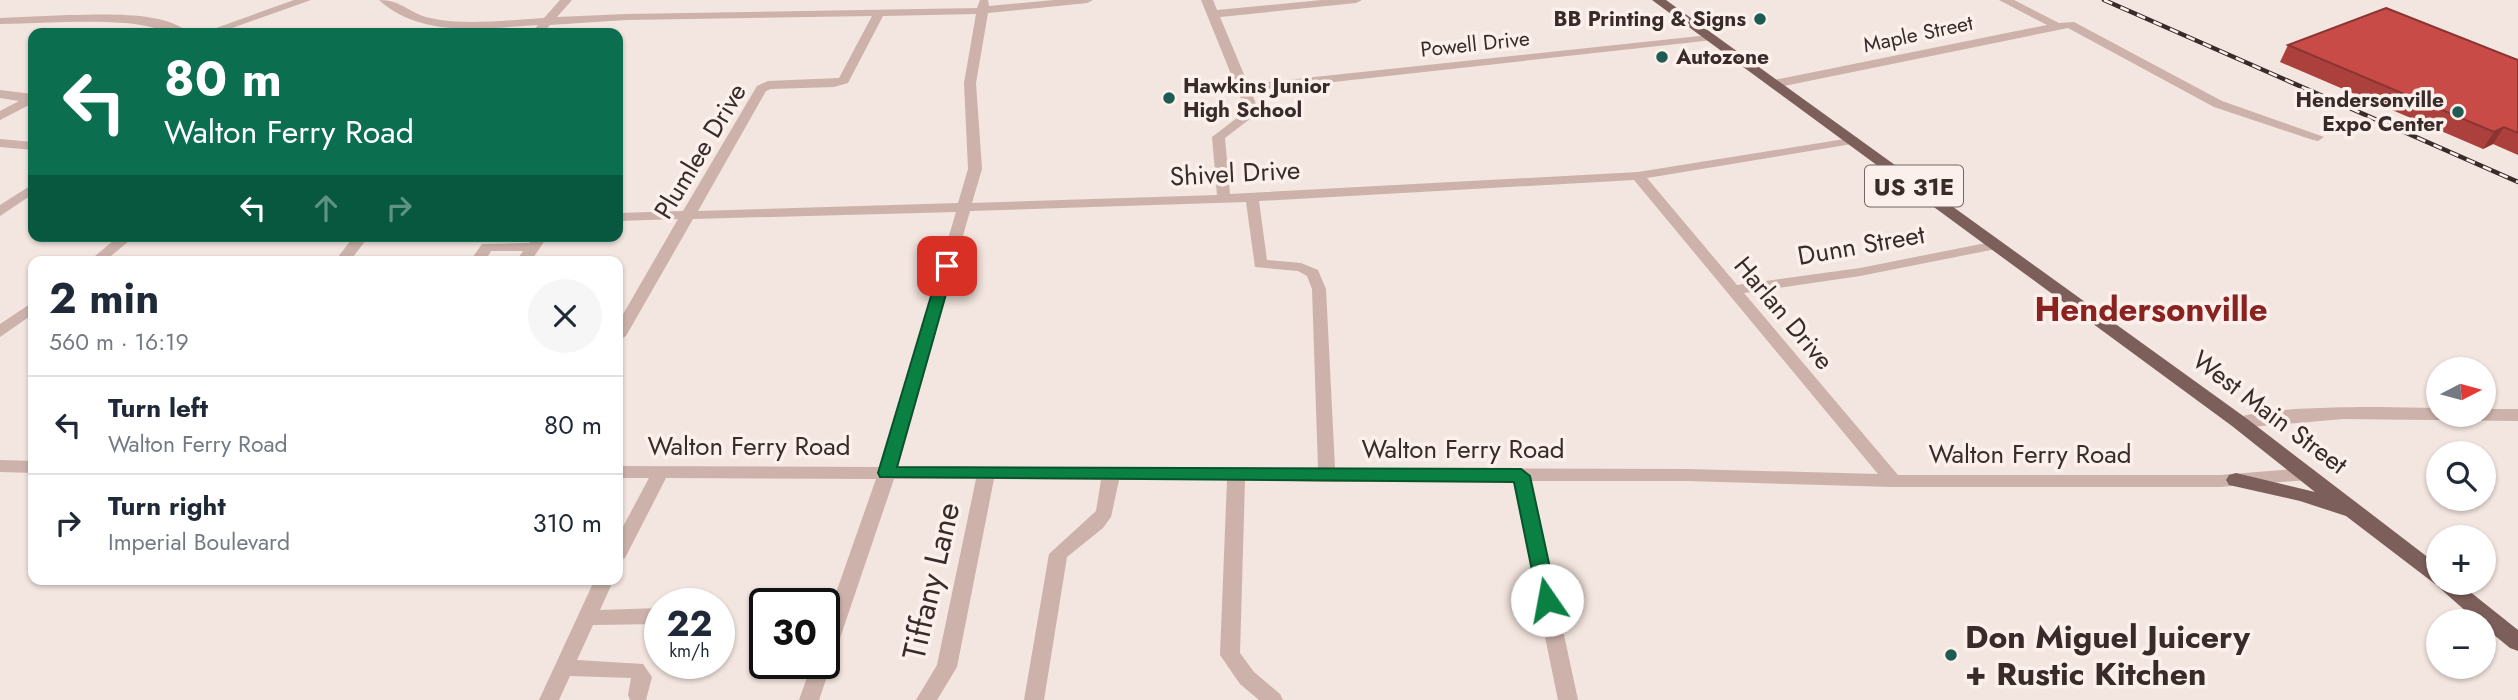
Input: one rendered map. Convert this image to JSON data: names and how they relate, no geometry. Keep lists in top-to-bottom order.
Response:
{
  "streets": {
    "main road": ["US 31E", "West Main Street"],
    "street": [
      "Maple Street",
      "Powell Drive",
      "Plumlee Drive",
      "Shivel Drive",
      "Dunn Street",
      "Harlan Drive",
      "Walton Ferry Road",
      "Tiffany Lane"
    ]
  },
  "crossings": [
    ["Maple Street", "West Main Street"],
    ["Powell Drive", "West Main Street"],
    ["Plumlee Drive", "Shivel Drive"],
    ["Shivel Drive", "Harlan Drive"],
    ["Shivel Drive", "West Main Street"],
    ["Dunn Street", "Harlan Drive"],
    ["Dunn Street", "West Main Street"],
    ["Harlan Drive", "Walton Ferry Road"],
    ["West Main Street", "Walton Ferry Road"],
    ["Walton Ferry Road", "Tiffany Lane"]
  ],
  "districts": ["Hendersonville"],
  "places": [
    "BB Printing & Signs",
    "Autozone",
    "Hawkins Junior High School",
    "Hendersonville Expo Center",
    "Don Miguel Juicery + Rustic Kitchen"
  ],
  "north": "right",
  "page": {
    "turn": ["80 m", "Walton Ferry Road"],
    "heading": ["2 min", "560 m · 16:19"],
    "map_buttons": ["+", "−"],
    "list": [
      {
        "name": "Turn left",
        "note": "Walton Ferry Road",
        "value": "80 m"
      },
      {
        "name": "Turn right",
        "note": "Imperial Boulevard",
        "value": "310 m"
      }
    ],
    "speed": "22 km/h",
    "limit": "30"
  }
}
